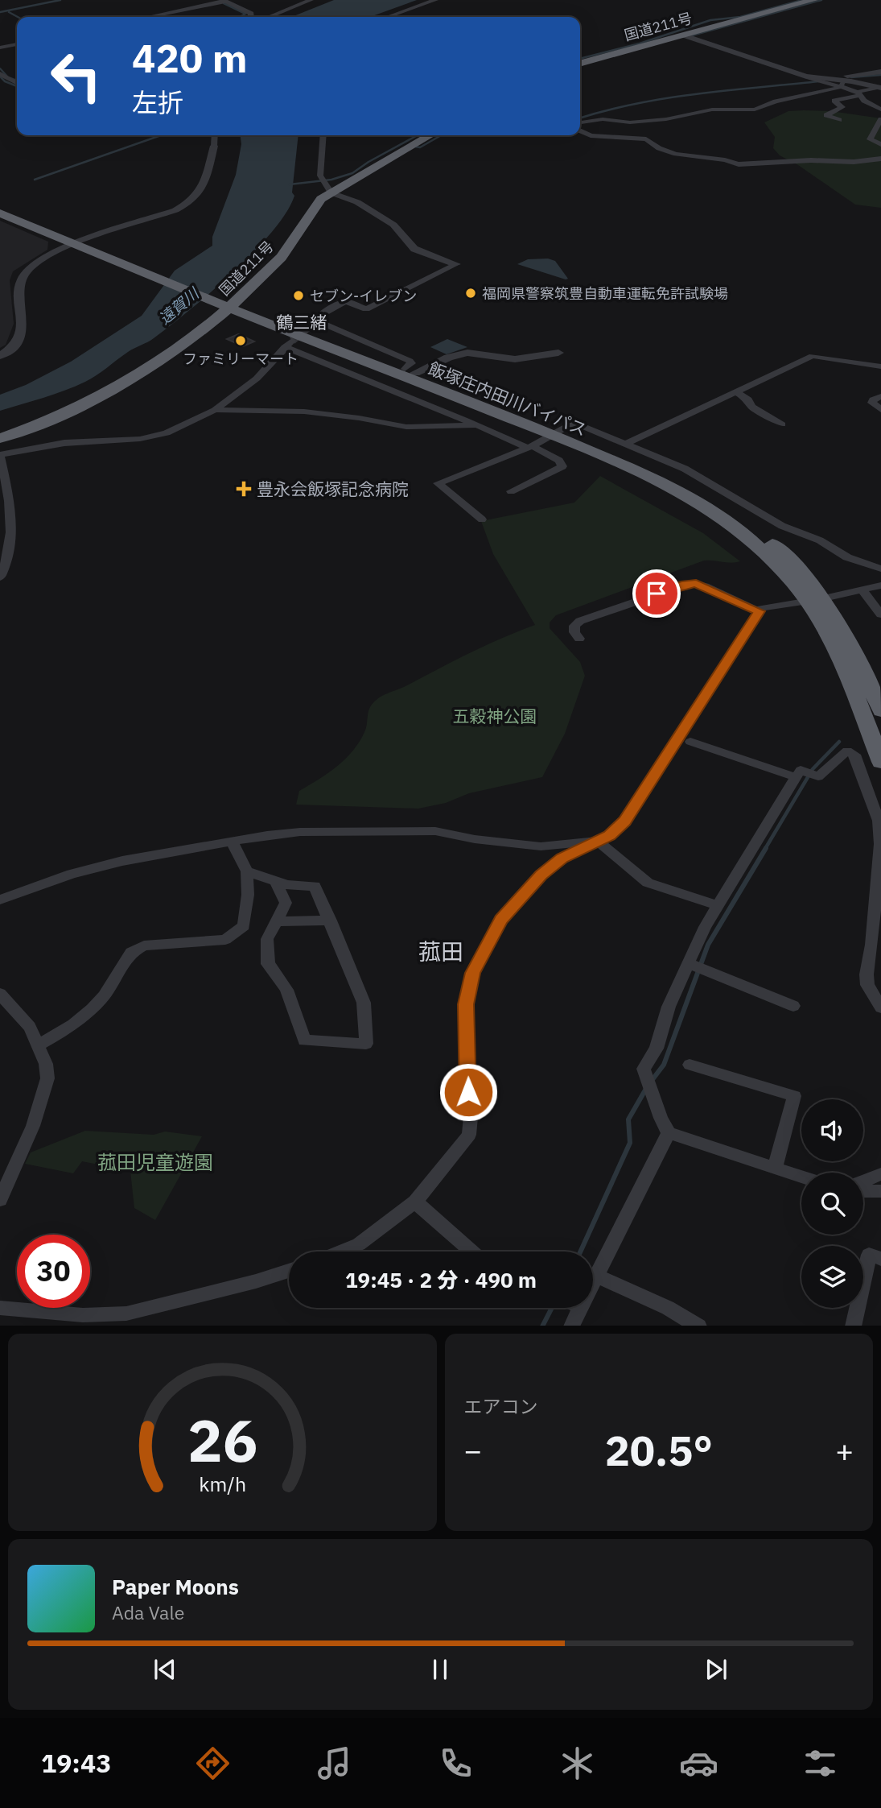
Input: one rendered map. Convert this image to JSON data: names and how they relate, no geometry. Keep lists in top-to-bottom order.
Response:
{
  "streets": {
    "highway": ["国道211号", "飯塚庄内田川バイパス"]
  },
  "crossings": [
    ["国道211号", "飯塚庄内田川バイパス"]
  ],
  "districts": ["鶴三緒", "菰田"],
  "water": ["遠賀川"],
  "parks": ["五穀神公園", "菰田児童遊園"],
  "places": {
    "other": ["福岡県警察筑豊自動車運転免許試験場", "セブン-イレブン", "ファミリーマート"],
    "health": ["豊永会飯塚記念病院"]
  },
  "page": {
    "turn": ["420 m", "左折"],
    "limit": "30",
    "trip": "19:45 · 2 分 · 490 m",
    "tile": "エアコン",
    "heat": ["−", "20.5°", "+"],
    "song": ["Paper Moons", "Ada Vale"],
    "tabs": "19:43",
    "gauge": ["26", "km/h"]
  }
}
